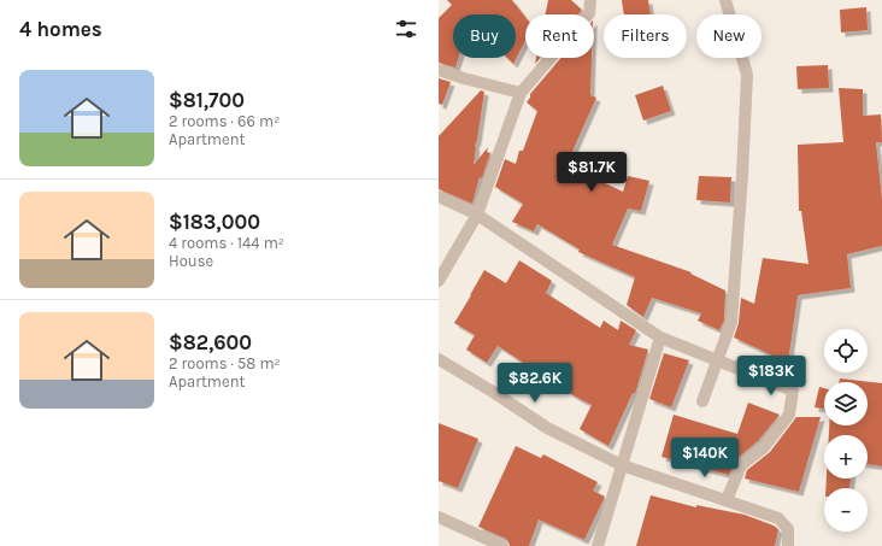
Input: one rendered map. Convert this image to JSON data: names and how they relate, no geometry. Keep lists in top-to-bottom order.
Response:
{
  "page": {
    "heading": "4 homes",
    "chip": [
      "Buy",
      "Rent",
      "Filters",
      "New"
    ],
    "list": [
      {
        "name": "$81,700",
        "note": "2 rooms · 66 m² · Apartment"
      },
      {
        "name": "$183,000",
        "note": "4 rooms · 144 m² · House"
      },
      {
        "name": "$82,600",
        "note": "2 rooms · 58 m² · Apartment"
      }
    ],
    "price": [
      "$81.7K",
      "$183K",
      "$82.6K",
      "$140K"
    ],
    "map_buttons": ["+", "−"]
  }
}
